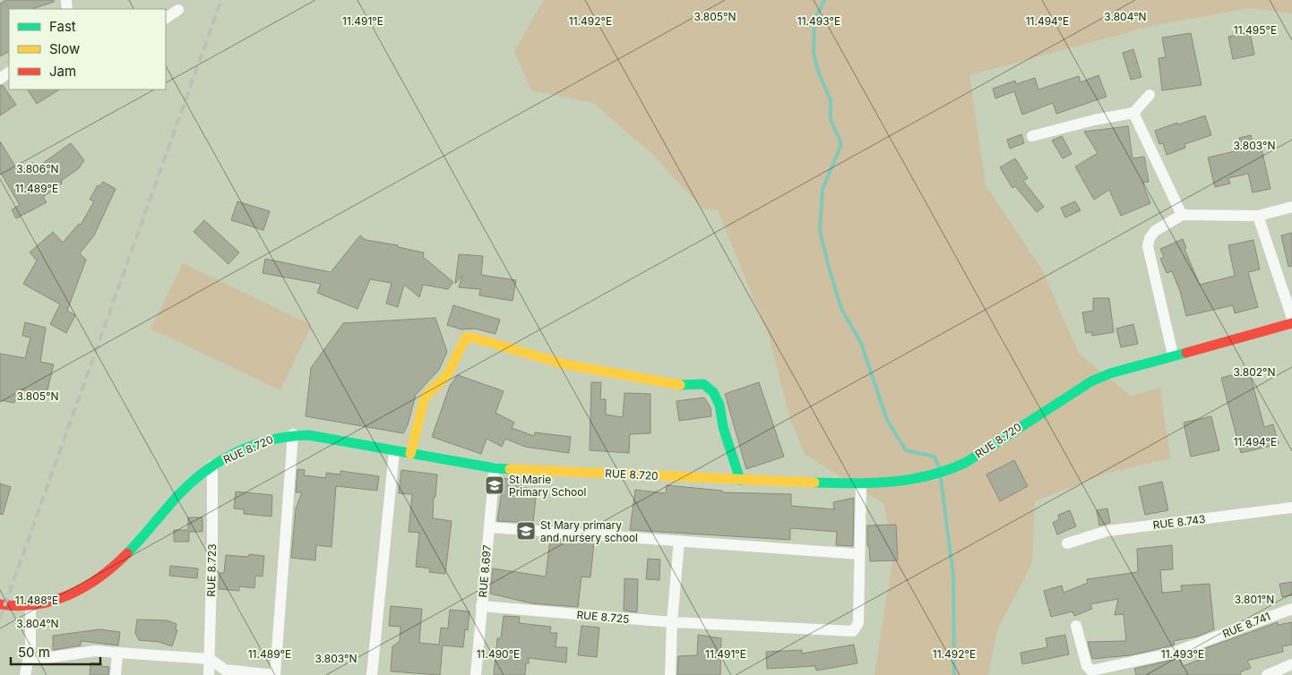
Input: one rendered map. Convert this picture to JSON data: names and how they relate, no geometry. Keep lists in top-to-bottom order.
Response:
{
  "streets": {
    "main road": ["RUE 8.720"],
    "street": [
      "RUE 8.743",
      "RUE 8.723",
      "RUE 8.697",
      "RUE 8.725",
      "RUE 8.741"
    ]
  },
  "crossings": [
    ["RUE 8.720", "RUE 8.723"],
    ["RUE 8.720", "RUE 8.697"],
    ["RUE 8.697", "RUE 8.725"]
  ],
  "places": {
    "school or university": ["St Marie Primary School", "St Mary primary and nursery school"]
  },
  "legend": ["Fast", "Slow", "Jam"],
  "scale_bar": "50 m",
  "coordinates": [
    "3.805°N",
    "3.804°N",
    "11.491°E",
    "11.492°E",
    "11.493°E",
    "11.494°E",
    "11.495°E",
    "3.803°N",
    "3.806°N",
    "11.489°E",
    "3.802°N",
    "3.801°N",
    "11.488°E",
    "11.490°E"
  ]
}
